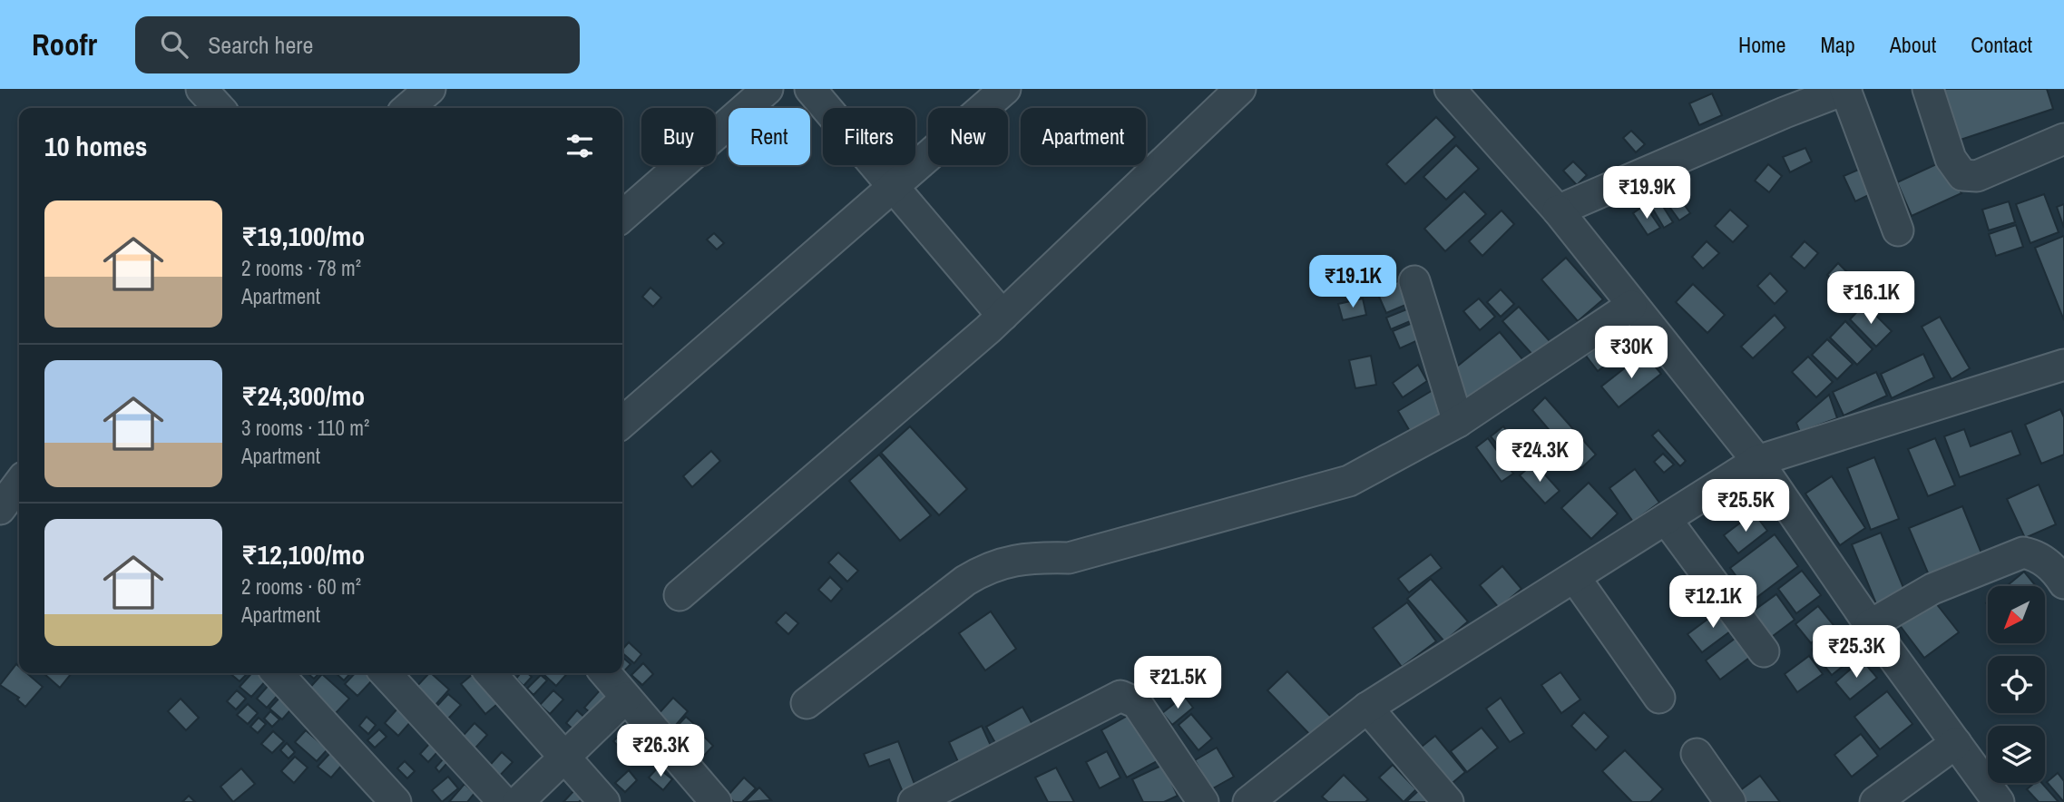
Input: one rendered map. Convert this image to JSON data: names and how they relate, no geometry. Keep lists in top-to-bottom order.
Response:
{
  "north": "bottom left",
  "page": {
    "header": "Roofr",
    "search": "Search here",
    "nav": [
      "Home",
      "Map",
      "About",
      "Contact"
    ],
    "chip": [
      "Buy",
      "Rent",
      "Filters",
      "New",
      "Apartment"
    ],
    "heading": "10 homes",
    "price": [
      "₹19.9K",
      "₹19.1K",
      "₹16.1K",
      "₹30K",
      "₹24.3K",
      "₹25.5K",
      "₹12.1K",
      "₹25.3K",
      "₹21.5K",
      "₹26.3K"
    ],
    "list": [
      {
        "name": "₹19,100/mo",
        "note": "2 rooms · 78 m² · Apartment"
      },
      {
        "name": "₹24,300/mo",
        "note": "3 rooms · 110 m² · Apartment"
      },
      {
        "name": "₹12,100/mo",
        "note": "2 rooms · 60 m² · Apartment"
      }
    ]
  }
}
